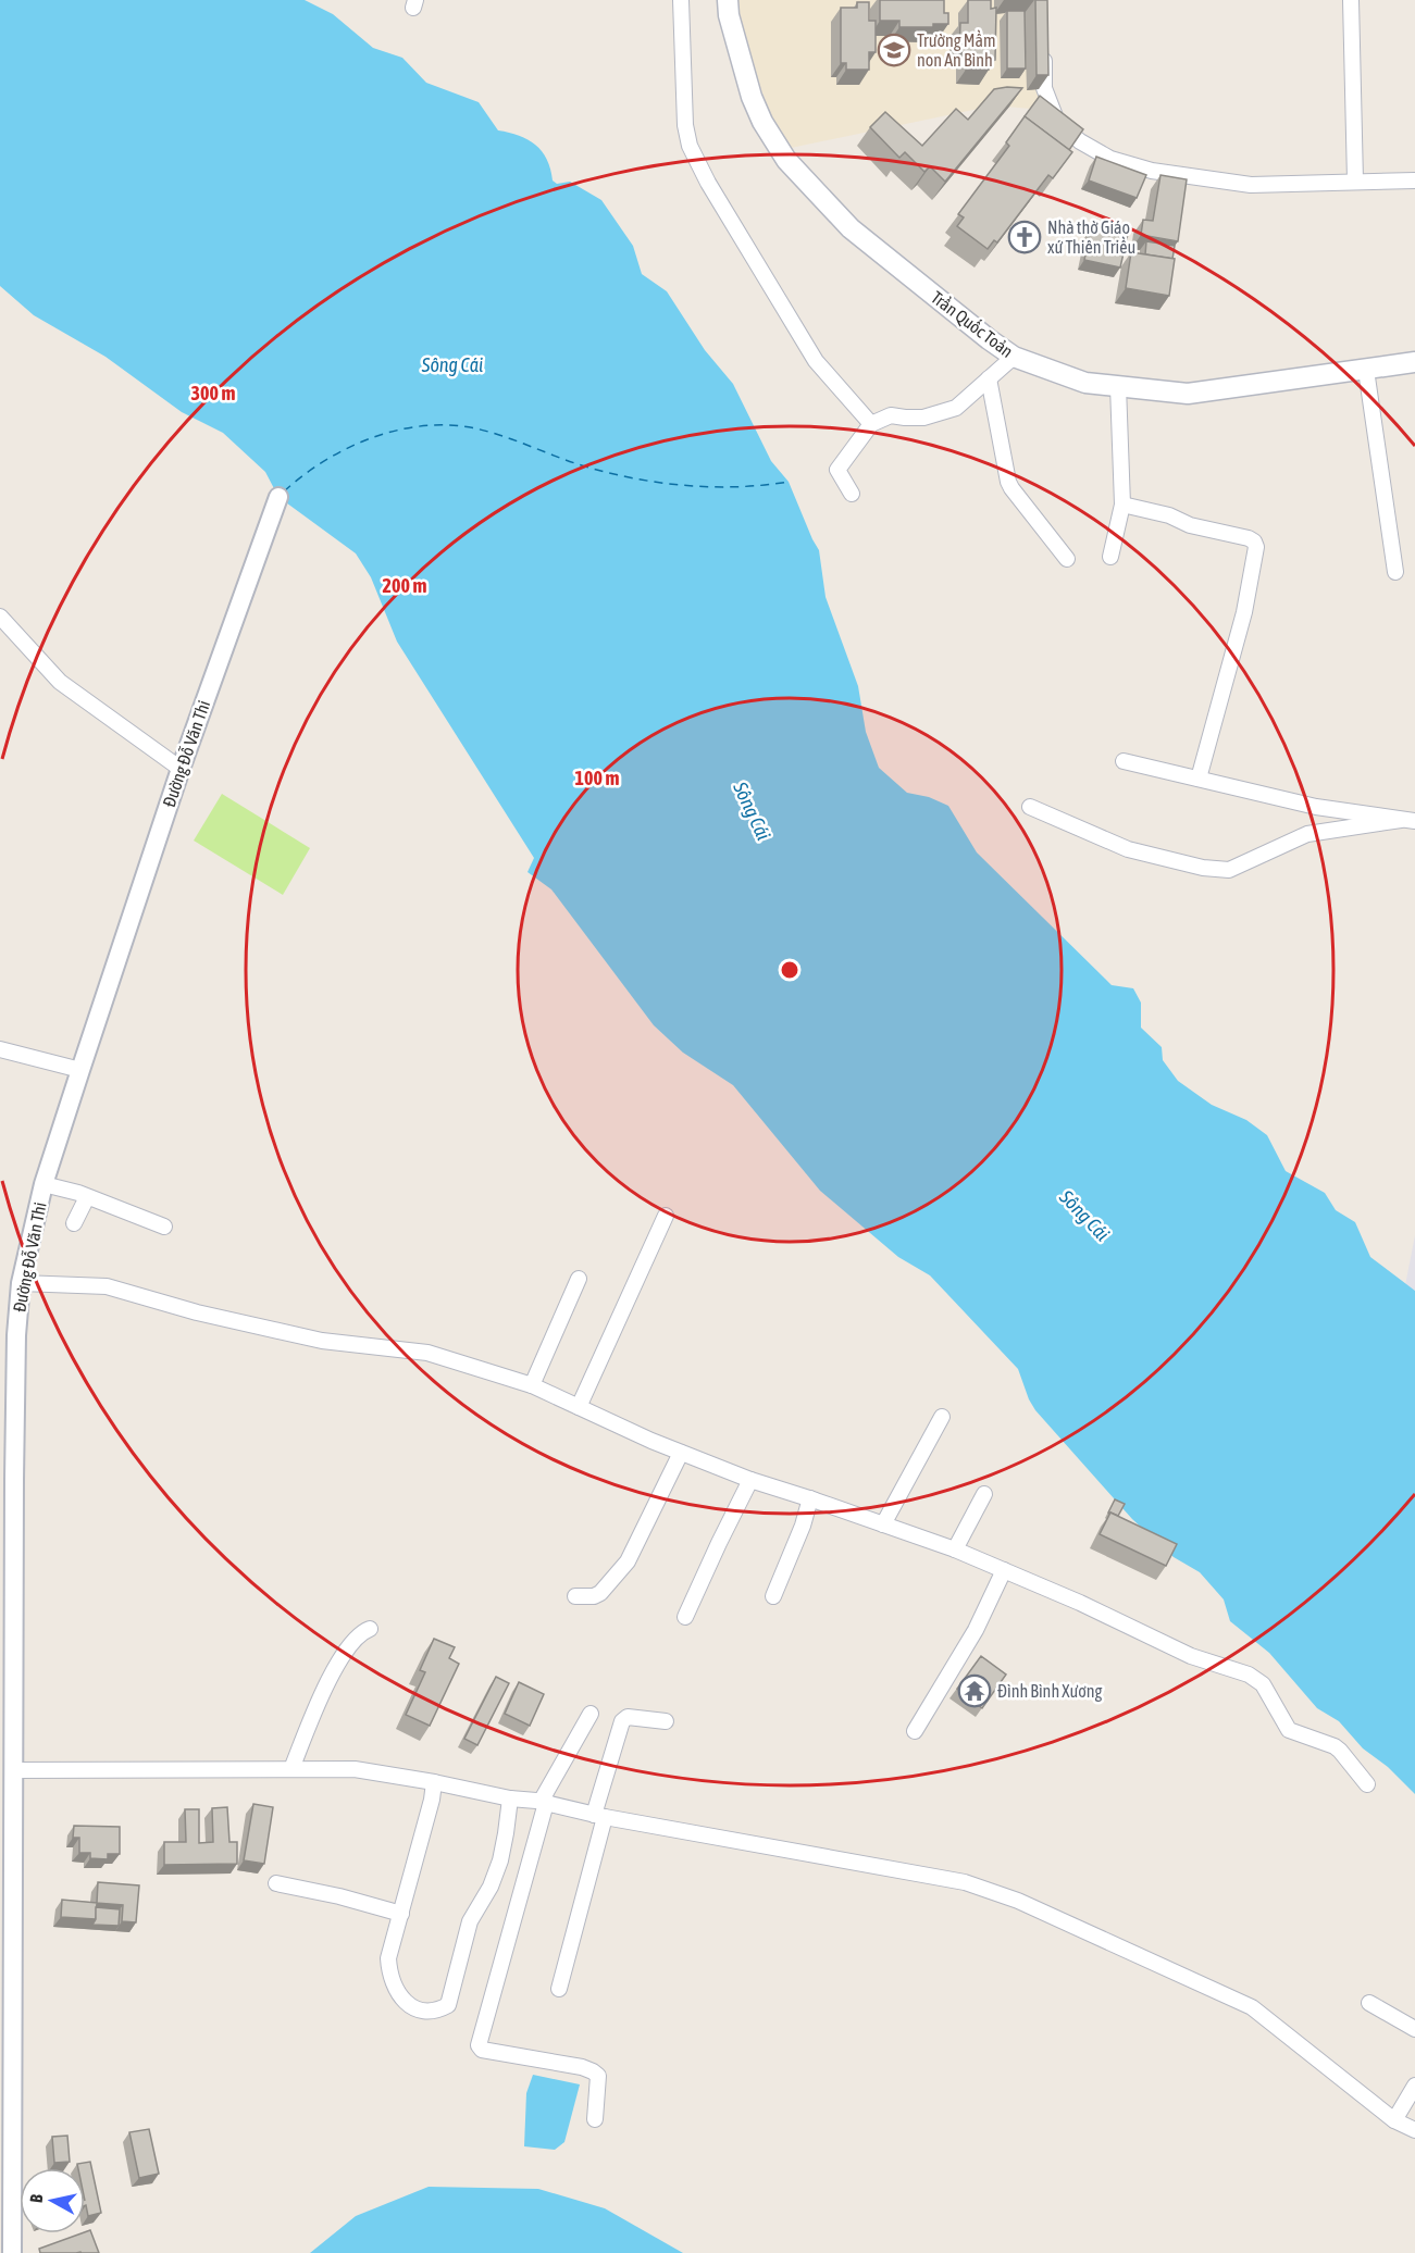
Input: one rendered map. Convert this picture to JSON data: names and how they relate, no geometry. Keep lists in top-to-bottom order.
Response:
{
  "streets": {
    "main road": ["Trần Quốc Toản"],
    "street": ["Đường Đỗ Văn Thi"]
  },
  "water": ["Sông Cái"],
  "places": {
    "school or university": ["Trường Mầm non An Bình"],
    "church": ["Nhà thờ Giáo xứ Thiên Triều"],
    "temple": ["Đình Bình Xương"]
  },
  "north": "left",
  "rings": ["300 m", "200 m", "100 m"]
}
